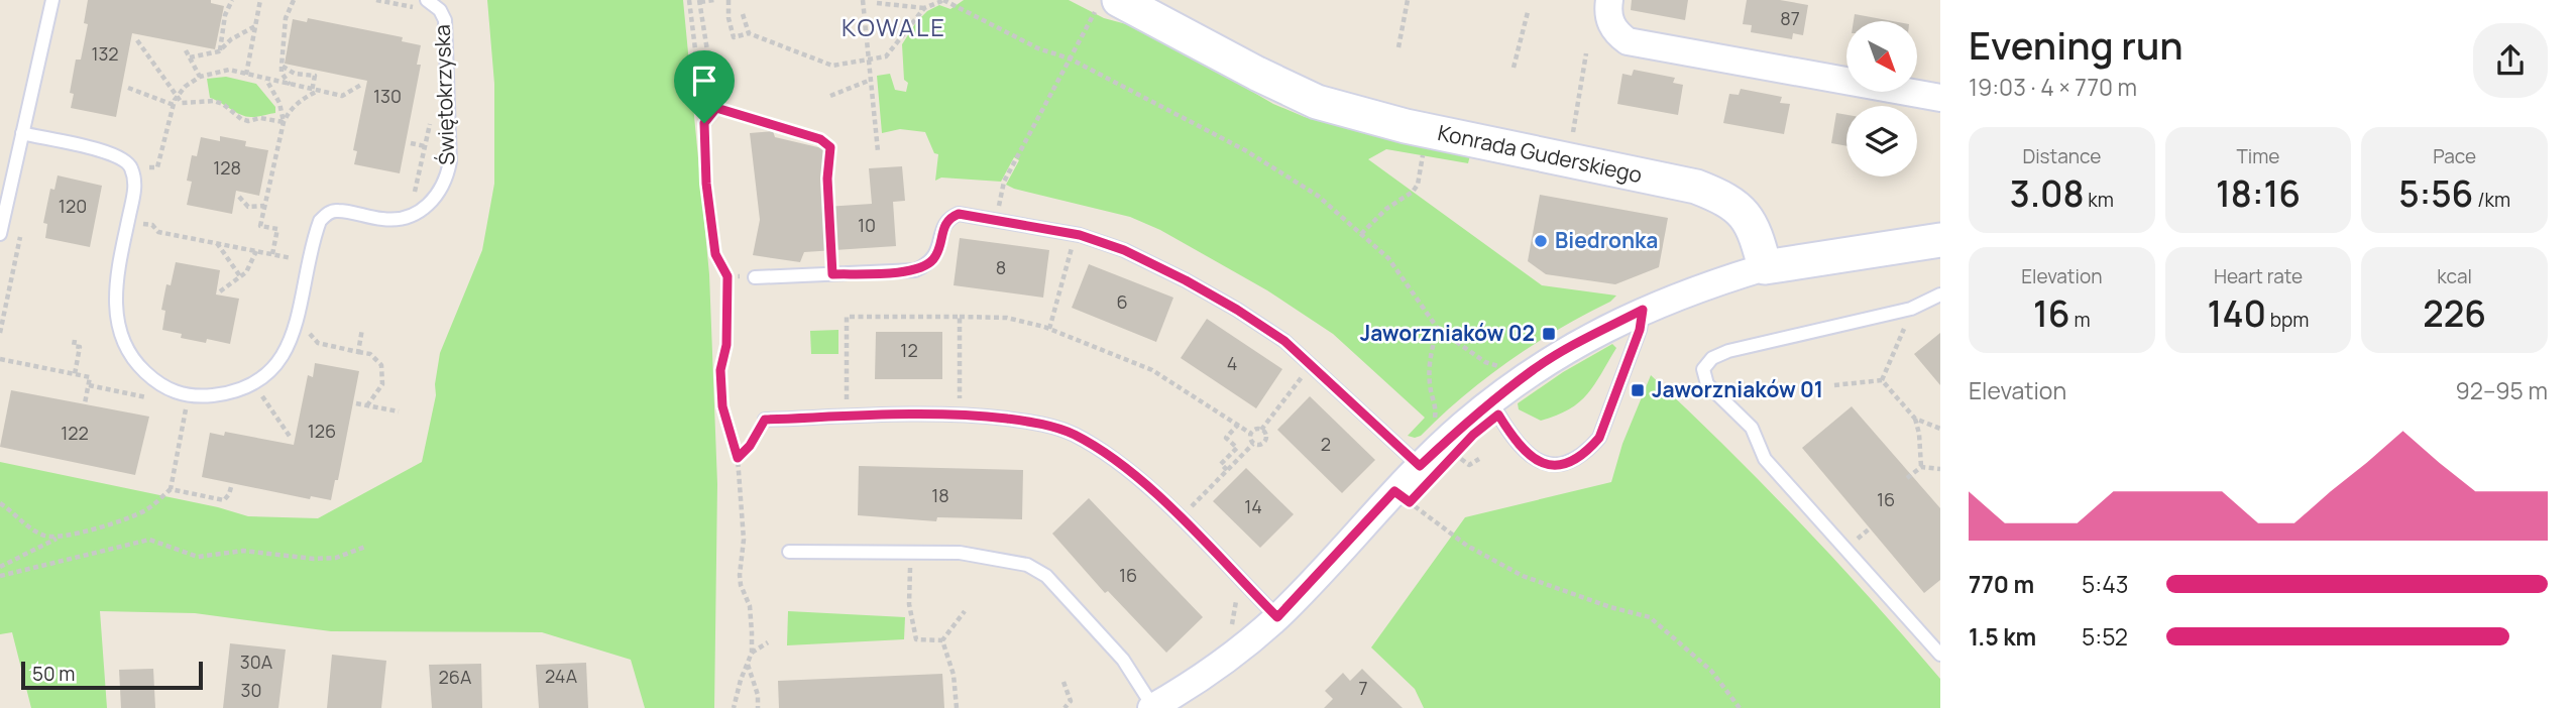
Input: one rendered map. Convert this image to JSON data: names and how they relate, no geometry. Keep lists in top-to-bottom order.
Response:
{
  "streets": {
    "street": ["Konrada Guderskiego"],
    "lane": ["Świętokrzyska"]
  },
  "districts": ["KOWALE"],
  "places": {
    "other": ["Biedronka"],
    "transit": ["Jaworzniaków 02", "Jaworzniaków 01"]
  },
  "house_numbers": [
    "87",
    "132",
    "130",
    "128",
    "120",
    "10",
    "8",
    "6",
    "12",
    "4",
    "126",
    "122",
    "2",
    "18",
    "16",
    "14",
    "16",
    "30A",
    "24A",
    "26A",
    "7",
    "30"
  ],
  "scale_bar": "50 m",
  "north": "bottom right",
  "page": {
    "heading": ["Evening run", "19:03 · 4 × 770 m"],
    "stats": [
      ["Distance", "3.08 km"],
      ["Time", "18:16"],
      ["Pace", "5:56 /km"],
      ["Elevation", "16 m"],
      ["Heart rate", "140 bpm"],
      ["kcal", "226"]
    ],
    "chart": ["Elevation", "92–95 m"],
    "list": [
      {
        "name": "770 m",
        "note": "5:43"
      },
      {
        "name": "1.5 km",
        "note": "5:52"
      }
    ],
    "scale": "50 m"
  }
}
